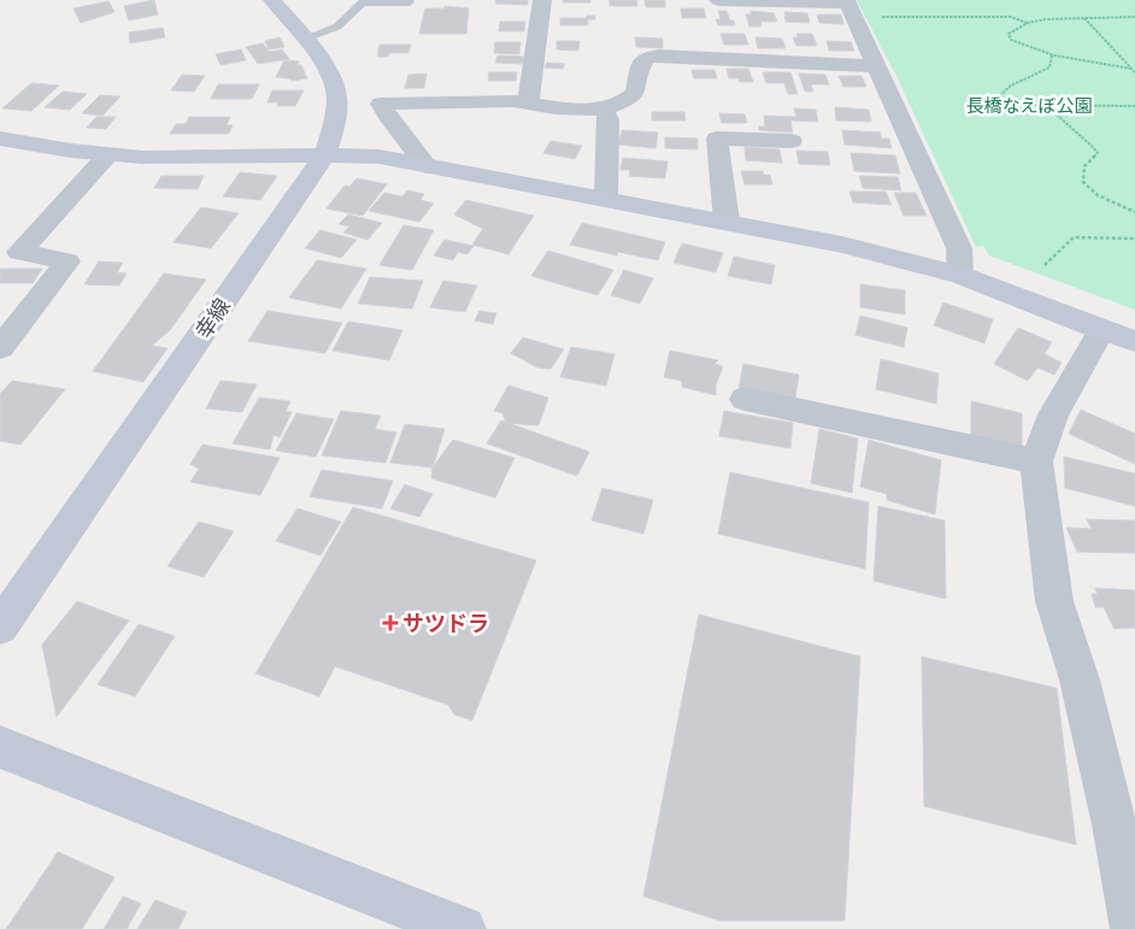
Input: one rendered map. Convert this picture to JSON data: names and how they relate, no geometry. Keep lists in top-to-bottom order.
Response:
{
  "streets": {
    "street": ["幸線"]
  },
  "parks": ["長橋なえぼ公園"],
  "places": {
    "health": ["サツドラ"]
  }
}
